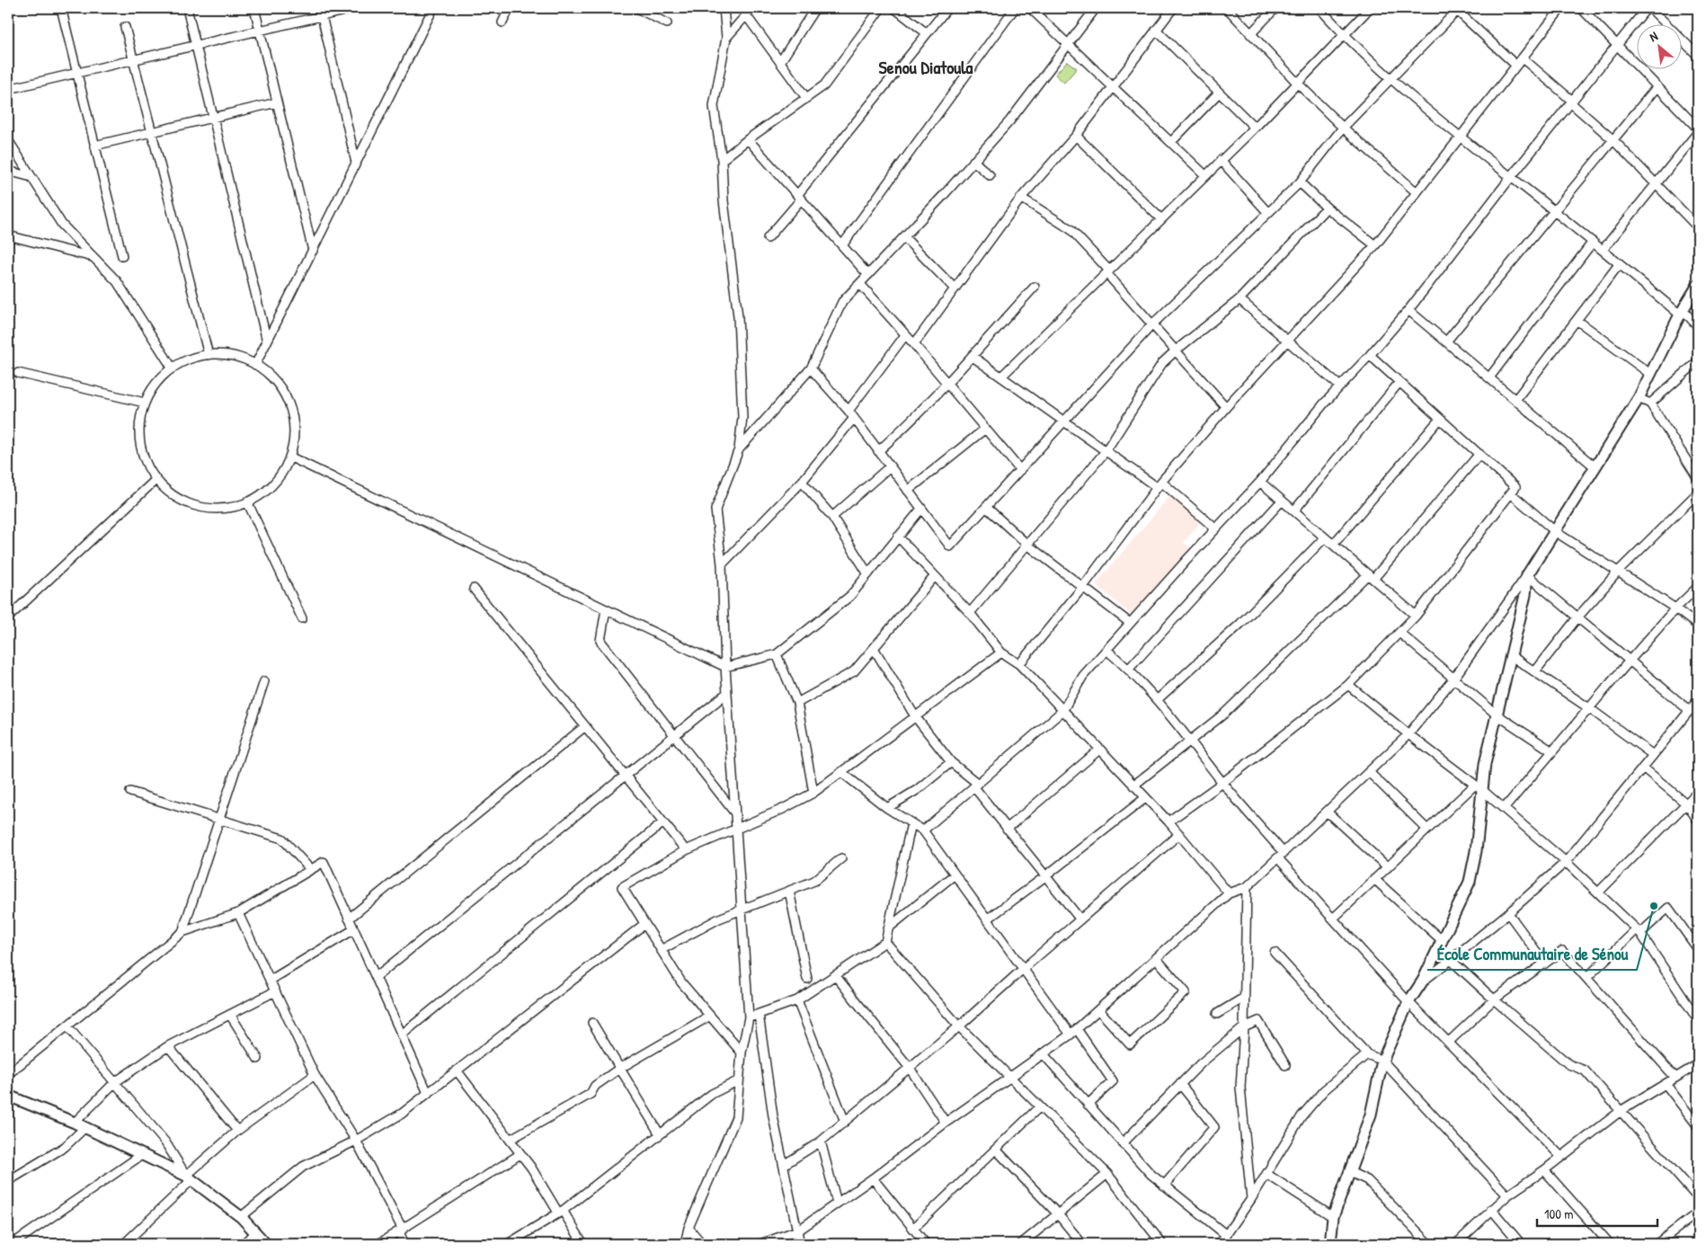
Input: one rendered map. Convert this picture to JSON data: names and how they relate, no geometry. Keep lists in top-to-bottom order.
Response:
{
  "districts": ["Senou Diatoula"],
  "places": ["École Communautaire de Sénou"],
  "scale_bar": "100 m",
  "north": "top left"
}
